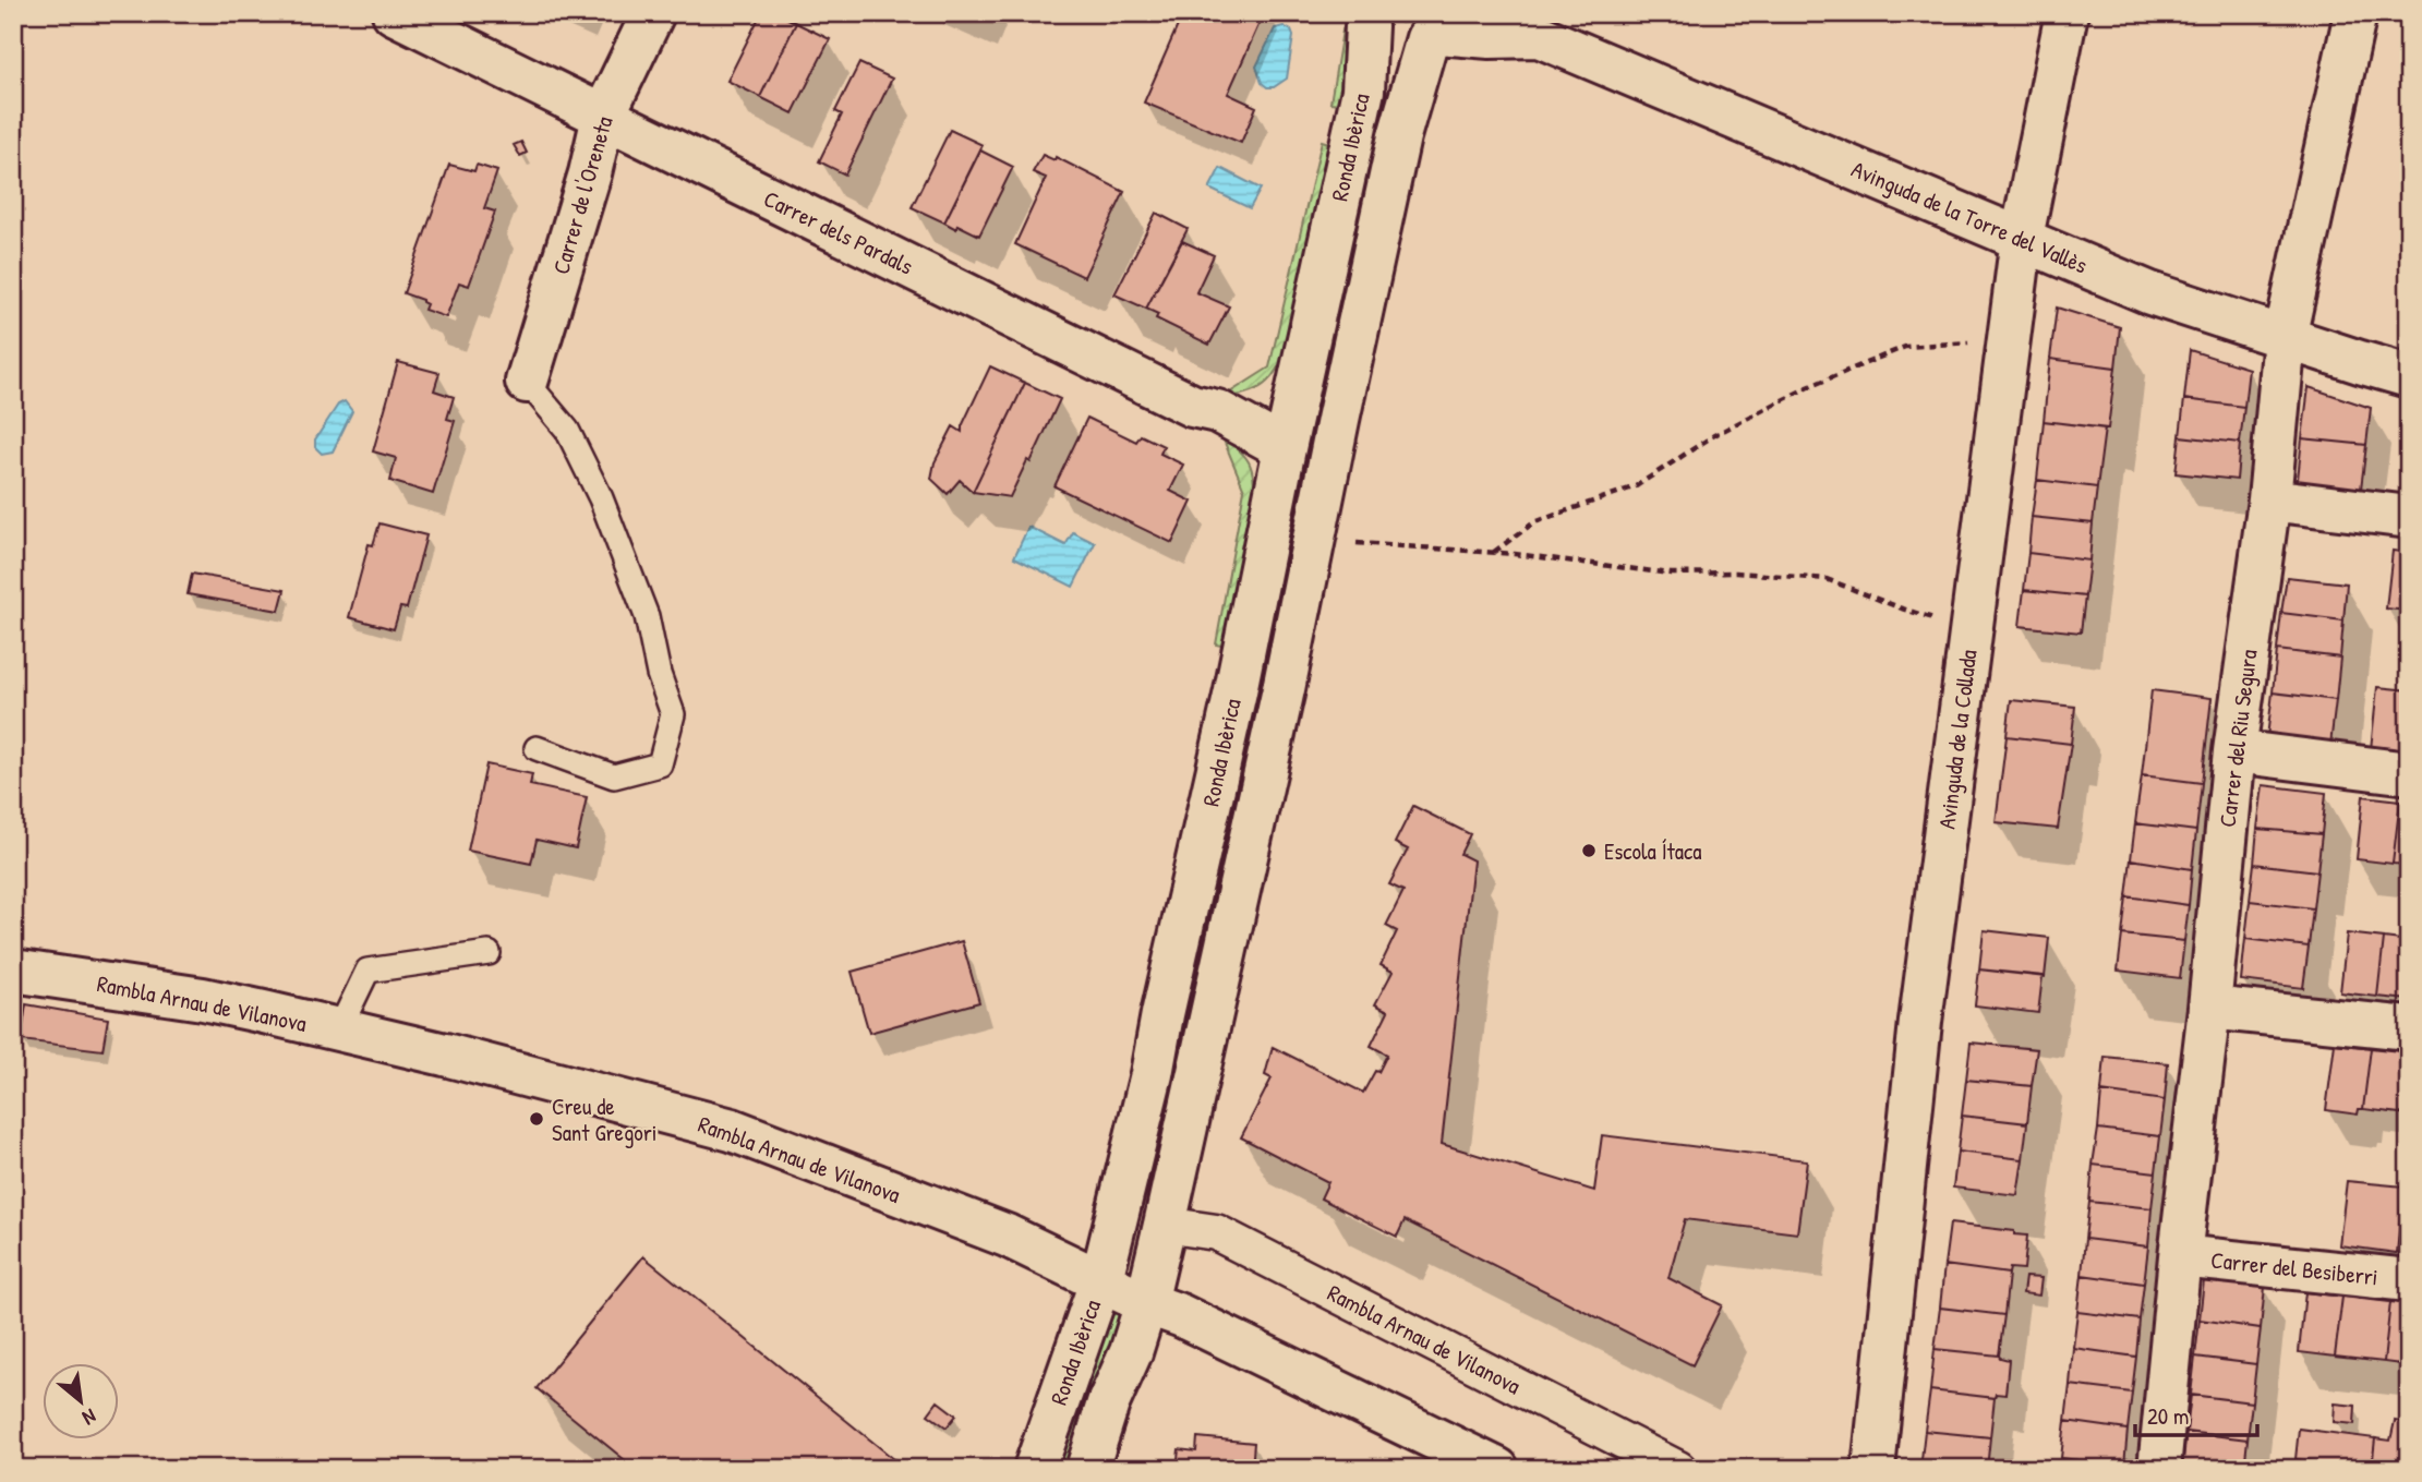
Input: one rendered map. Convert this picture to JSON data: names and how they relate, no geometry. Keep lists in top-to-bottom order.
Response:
{
  "streets": {
    "street": [
      "Ronda Ibèrica",
      "Carrer de l'Oreneta",
      "Avinguda de la Torre del Vallès",
      "Carrer dels Pardals",
      "Carrer del Riu Segura",
      "Avinguda de la Collada",
      "Rambla Arnau de Vilanova",
      "Carrer del Besiberri"
    ]
  },
  "crossings": [
    ["Ronda Ibèrica", "Avinguda de la Torre del Vallès"],
    ["Ronda Ibèrica", "Carrer dels Pardals"],
    ["Ronda Ibèrica", "Rambla Arnau de Vilanova"],
    ["Carrer de l'Oreneta", "Carrer dels Pardals"],
    ["Avinguda de la Torre del Vallès", "Carrer del Riu Segura"],
    ["Avinguda de la Torre del Vallès", "Avinguda de la Collada"],
    ["Carrer del Riu Segura", "Carrer del Besiberri"]
  ],
  "places": ["Escola Ítaca", "Creu de Sant Gregori"],
  "scale_bar": "20 m",
  "north": "bottom right"
}
